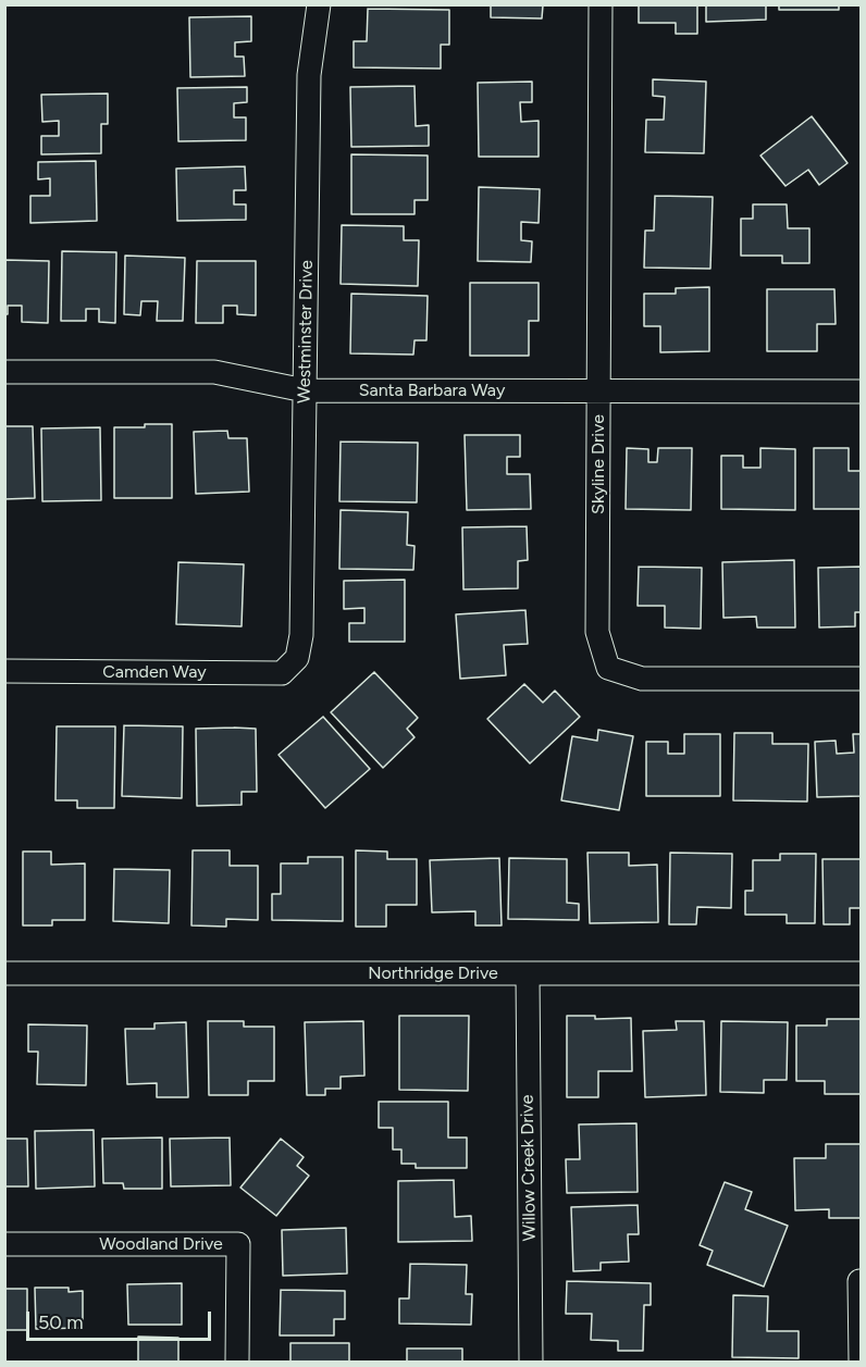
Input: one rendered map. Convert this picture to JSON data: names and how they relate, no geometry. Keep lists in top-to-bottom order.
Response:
{
  "streets": {
    "street": [
      "Westminster Drive",
      "Santa Barbara Way",
      "Skyline Drive",
      "Camden Way",
      "Northridge Drive",
      "Willow Creek Drive",
      "Woodland Drive"
    ]
  },
  "crossings": [
    ["Westminster Drive", "Santa Barbara Way"],
    ["Westminster Drive", "Camden Way"],
    ["Santa Barbara Way", "Skyline Drive"],
    ["Northridge Drive", "Willow Creek Drive"]
  ],
  "scale_bar": "50 m"
}
